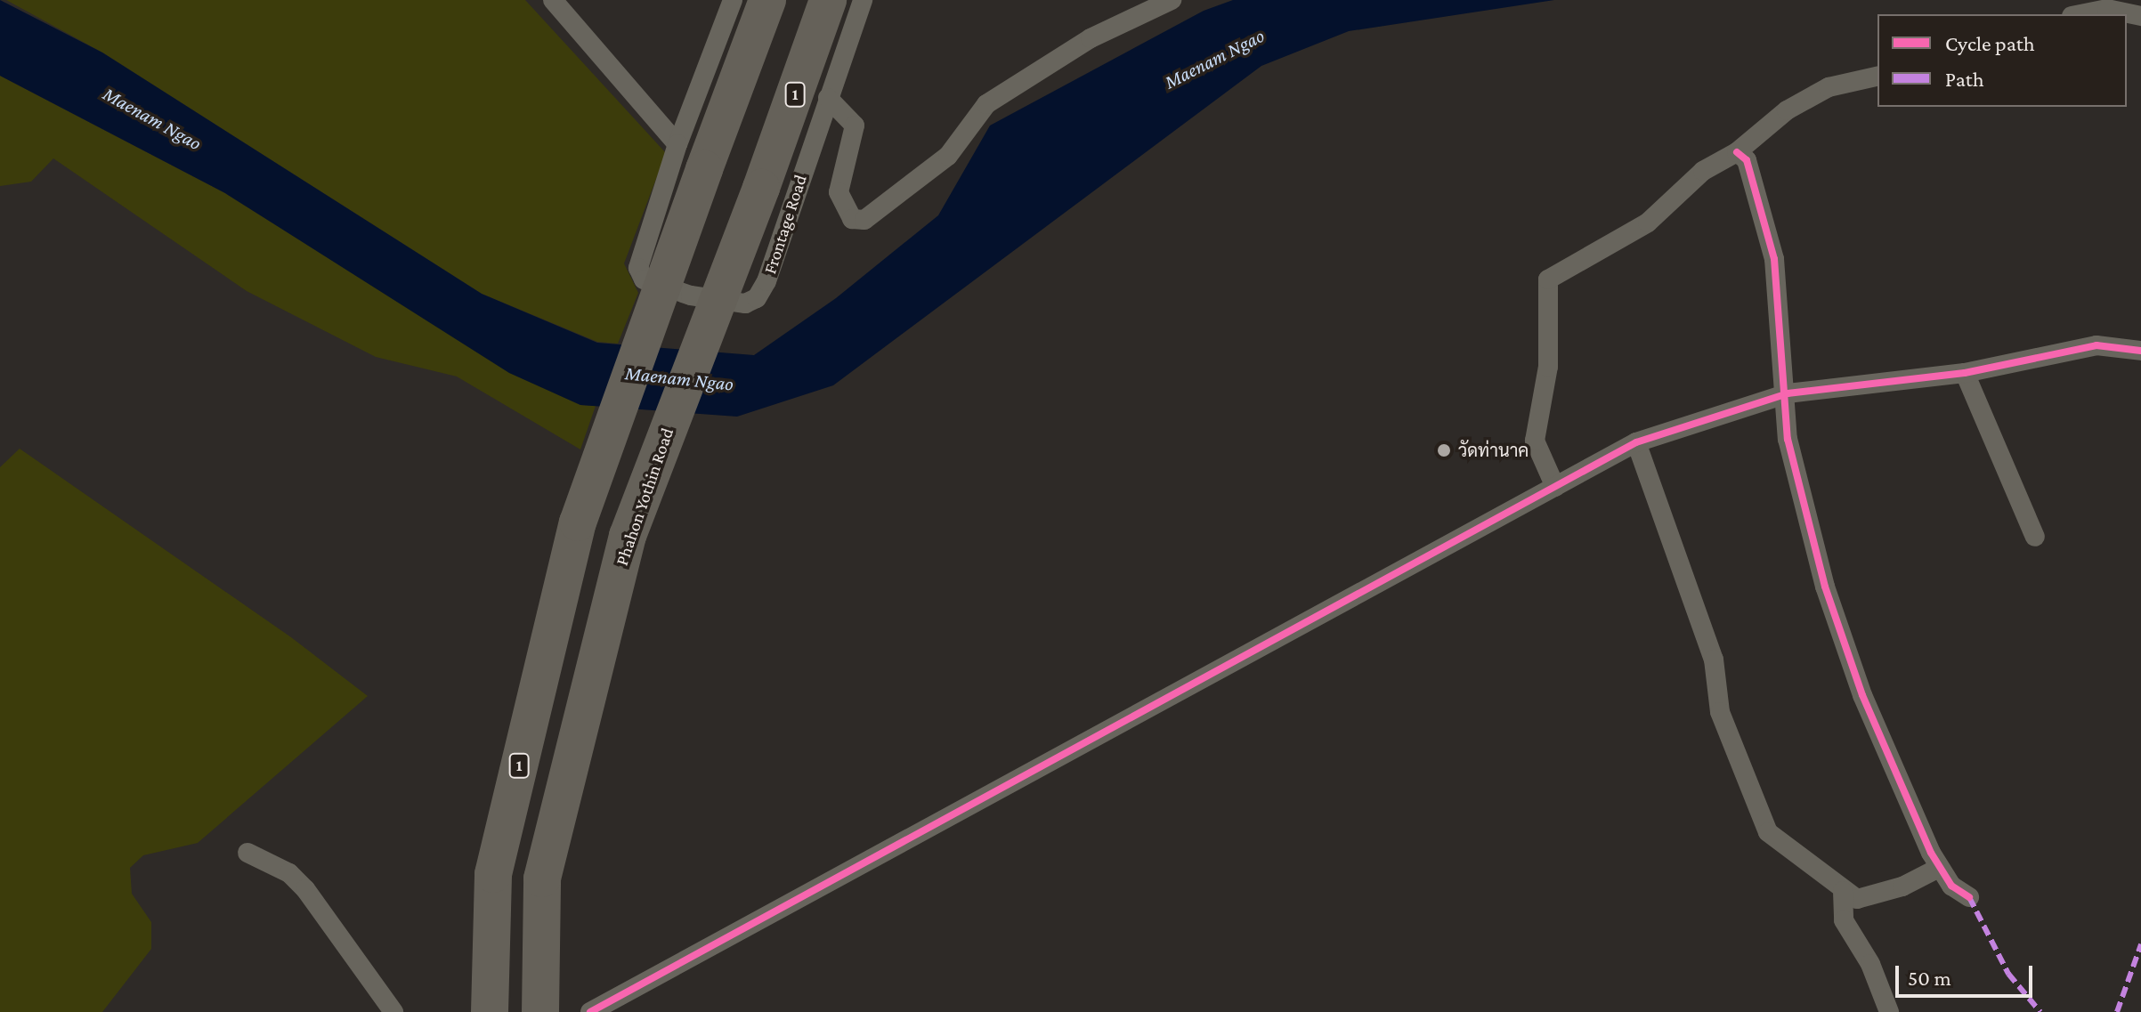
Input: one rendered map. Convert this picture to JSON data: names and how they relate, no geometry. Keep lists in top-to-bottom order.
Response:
{
  "streets": {
    "highway": ["1", "Phahon Yothin Road"],
    "street": ["Frontage Road"]
  },
  "crossings": [
    ["1", "Frontage Road"]
  ],
  "water": ["Maenam Ngao"],
  "places": ["วัดท่านาค"],
  "legend": ["Cycle path", "Path"],
  "scale_bar": "50 m"
}
